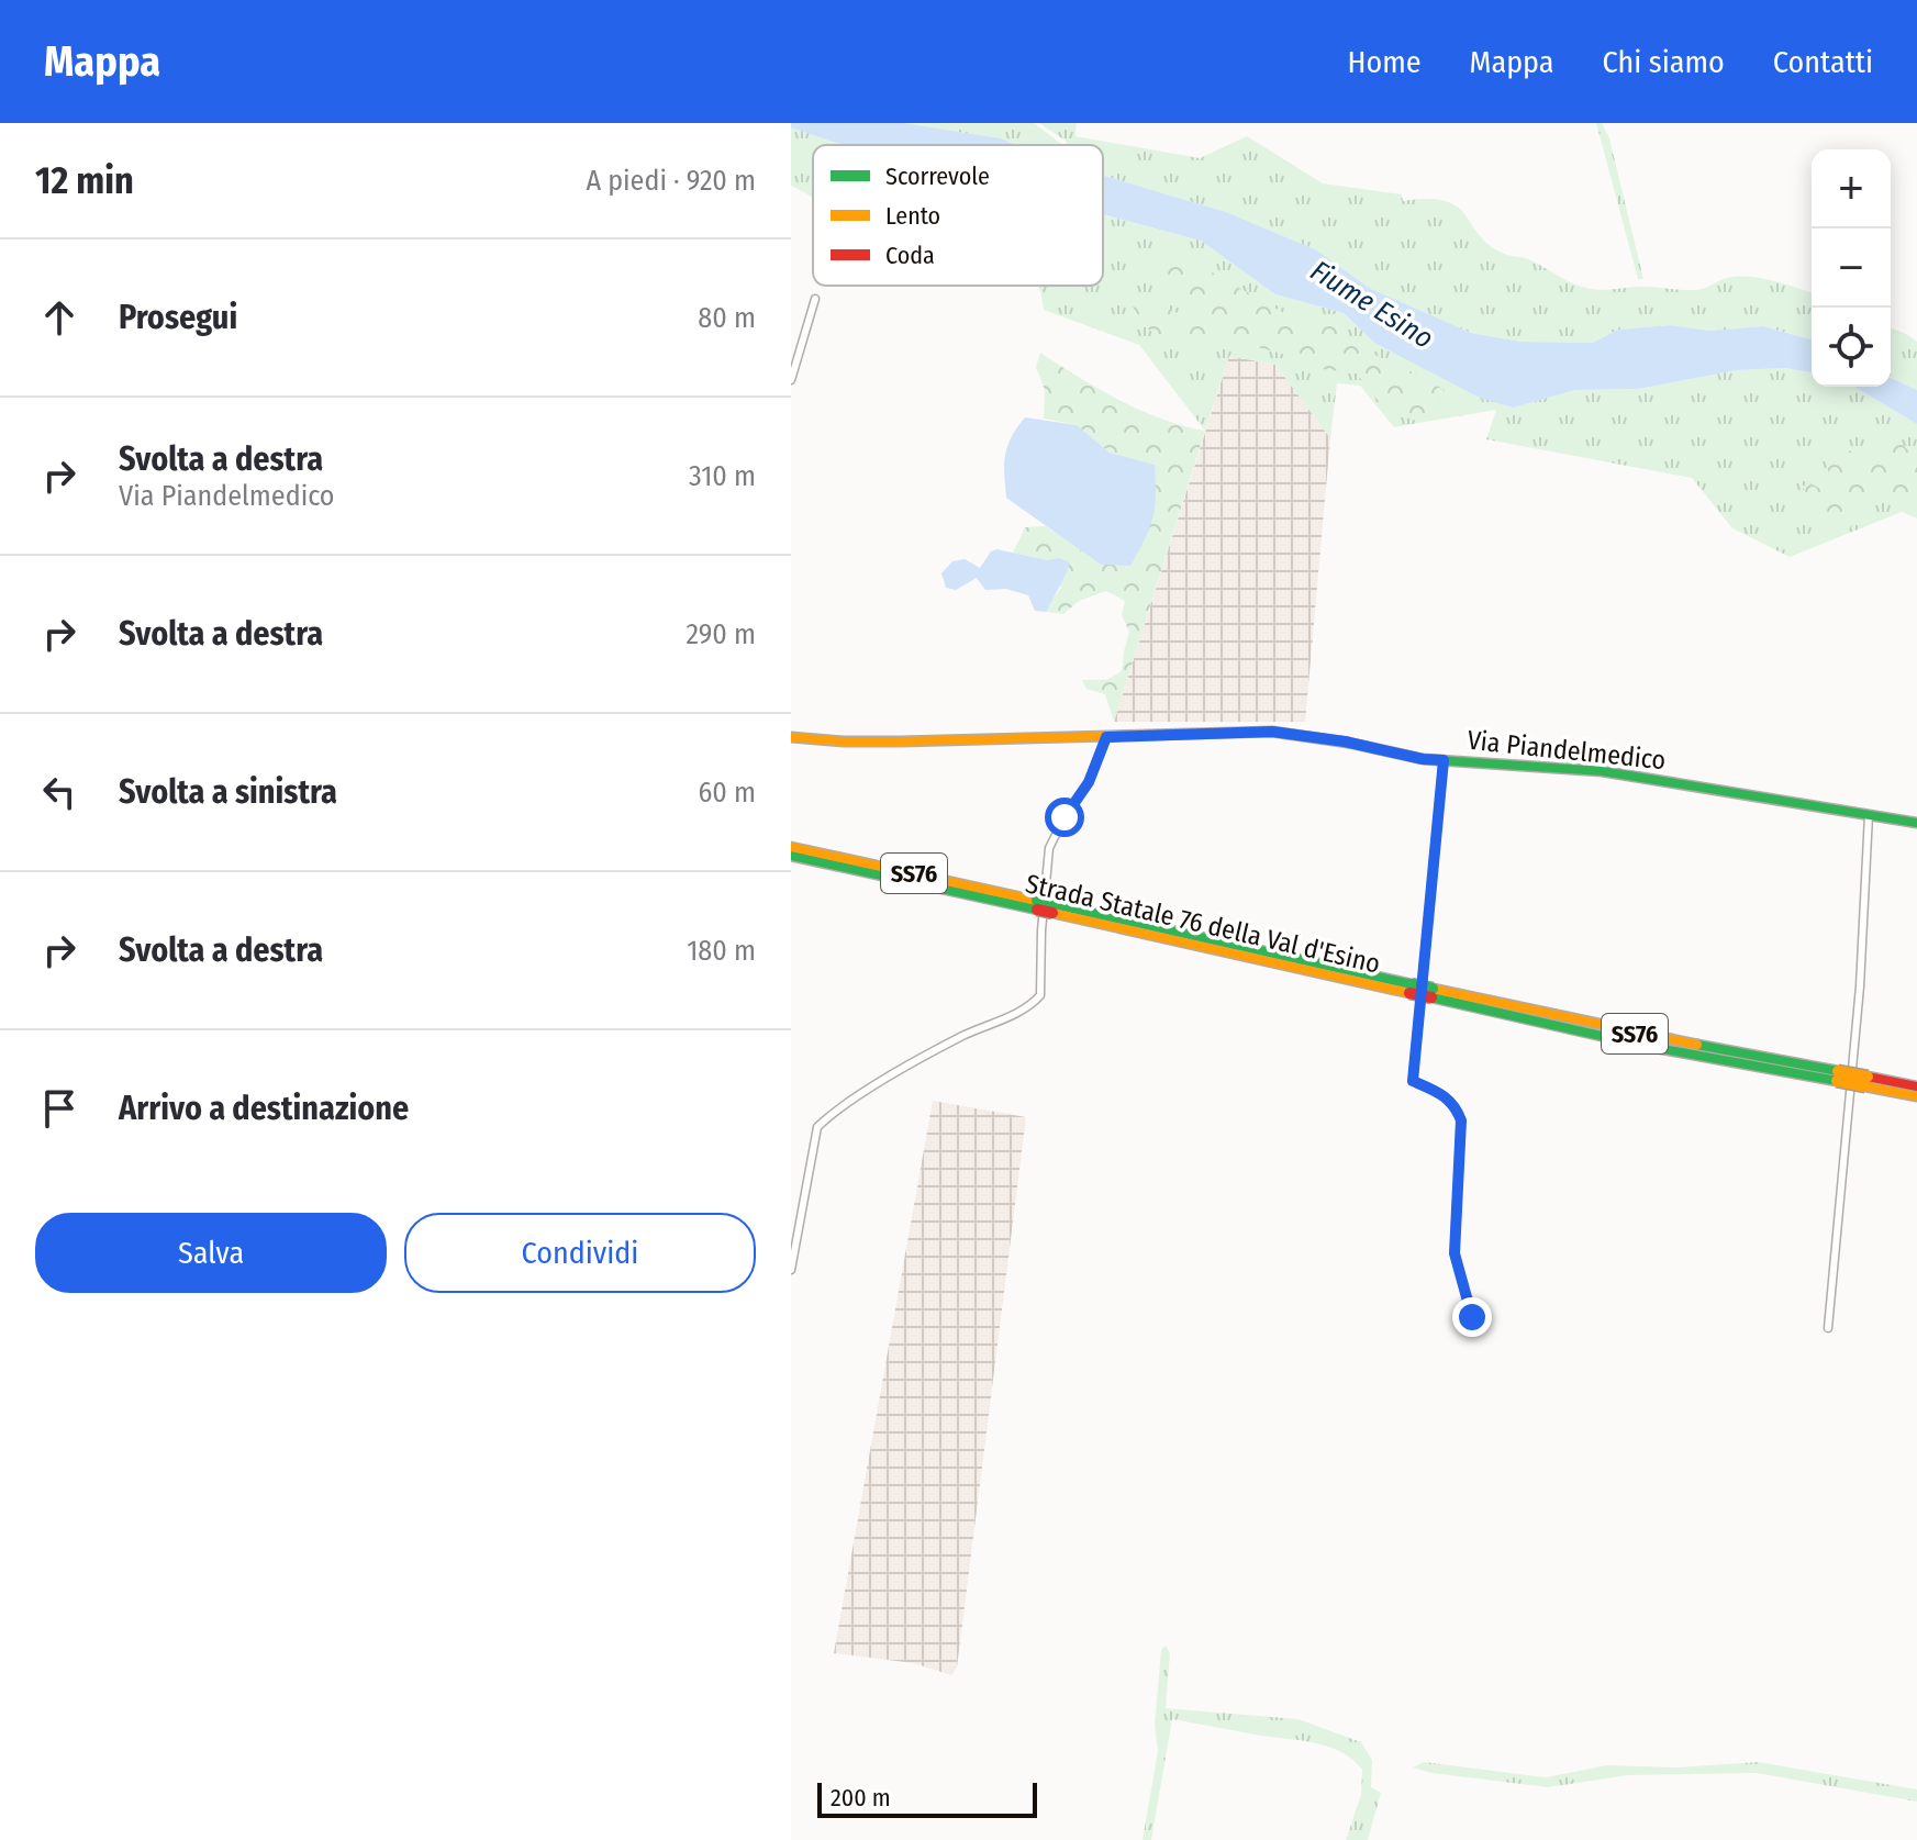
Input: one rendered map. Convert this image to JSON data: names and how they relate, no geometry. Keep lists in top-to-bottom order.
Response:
{
  "streets": {
    "main road": ["Via Piandelmedico", "SS76", "Strada Statale 76 della Val d'Esino"]
  },
  "water": ["Fiume Esino"],
  "legend": ["Scorrevole", "Lento", "Coda"],
  "scale_bar": "200 m",
  "page": {
    "header": "Mappa",
    "nav": [
      "Home",
      "Mappa",
      "Chi siamo",
      "Contatti"
    ],
    "heading": ["12 min", "A piedi · 920 m"],
    "map_buttons": ["+", "−"],
    "list": [
      ["Prosegui", "80 m"],
      ["Svolta a destra", "Via Piandelmedico", "310 m"],
      ["Svolta a destra", "290 m"],
      ["Svolta a sinistra", "60 m"],
      ["Svolta a destra", "180 m"],
      "Arrivo a destinazione"
    ],
    "buttons": ["Salva", "Condividi"],
    "scale": "200 m"
  }
}
